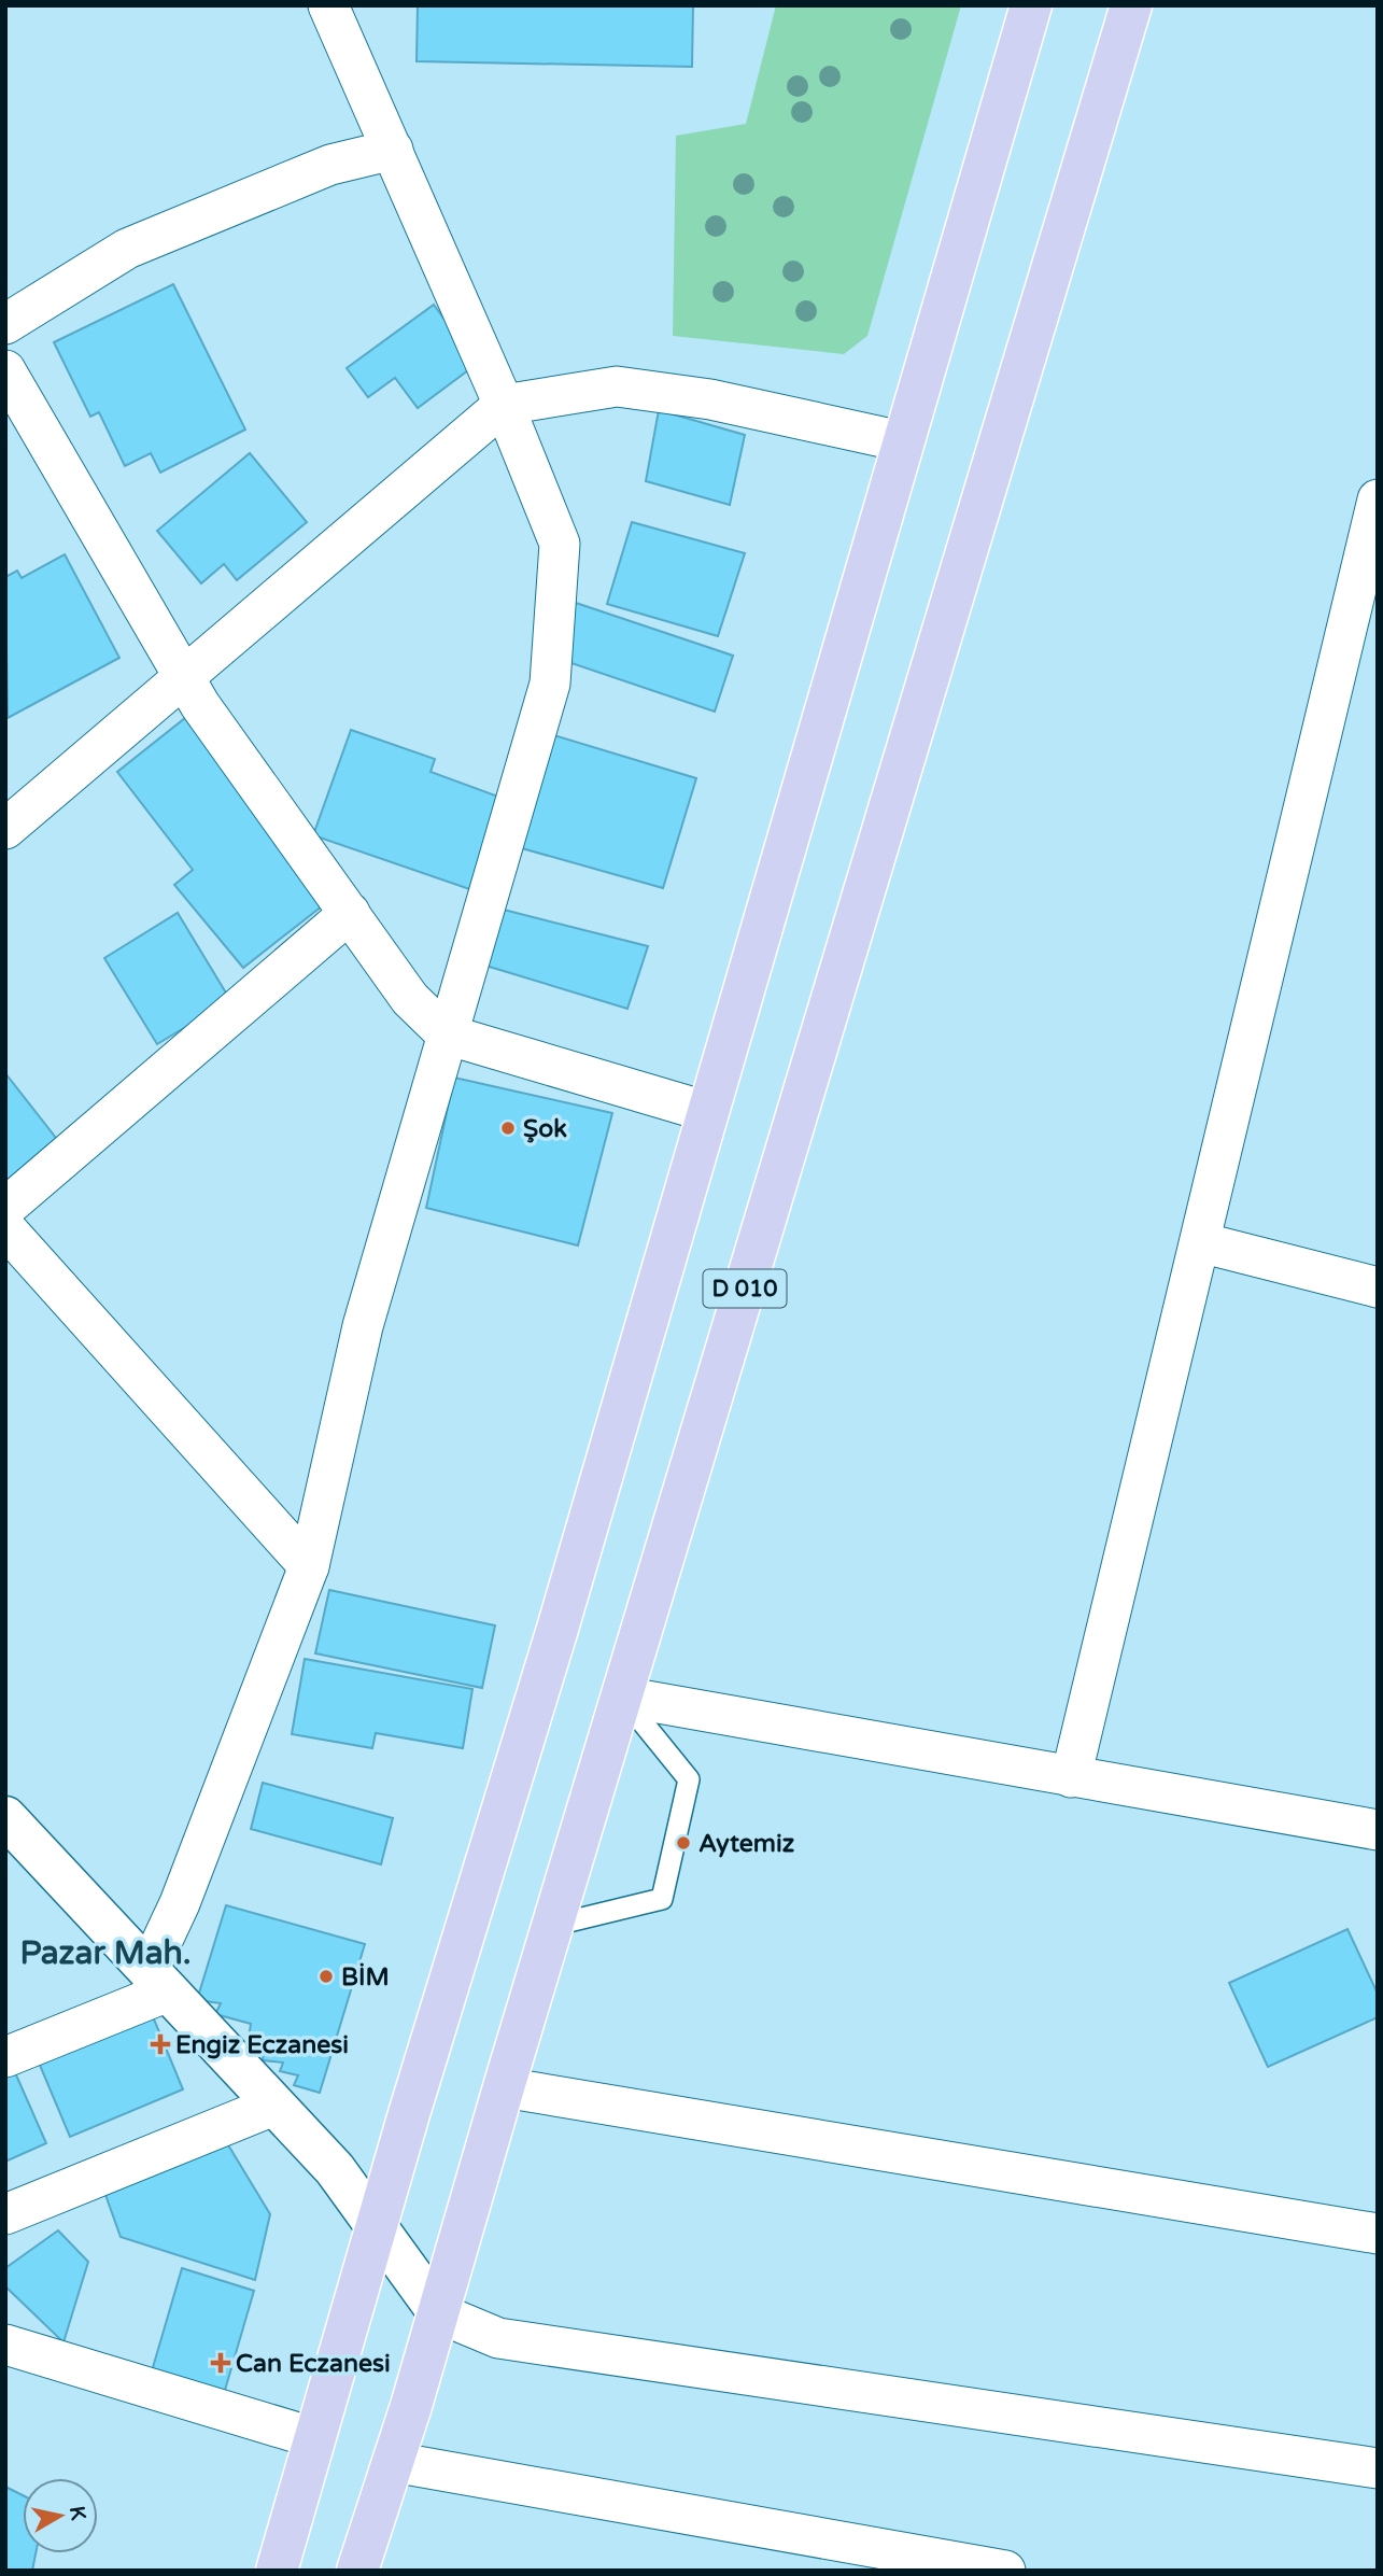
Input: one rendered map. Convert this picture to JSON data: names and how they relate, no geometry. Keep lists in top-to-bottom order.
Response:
{
  "streets": {
    "highway": ["D 010"]
  },
  "districts": ["Pazar Mah."],
  "places": {
    "other": ["Şok", "Aytemiz", "BİM"],
    "health": ["Engiz Eczanesi", "Can Eczanesi"]
  },
  "north": "right"
}
